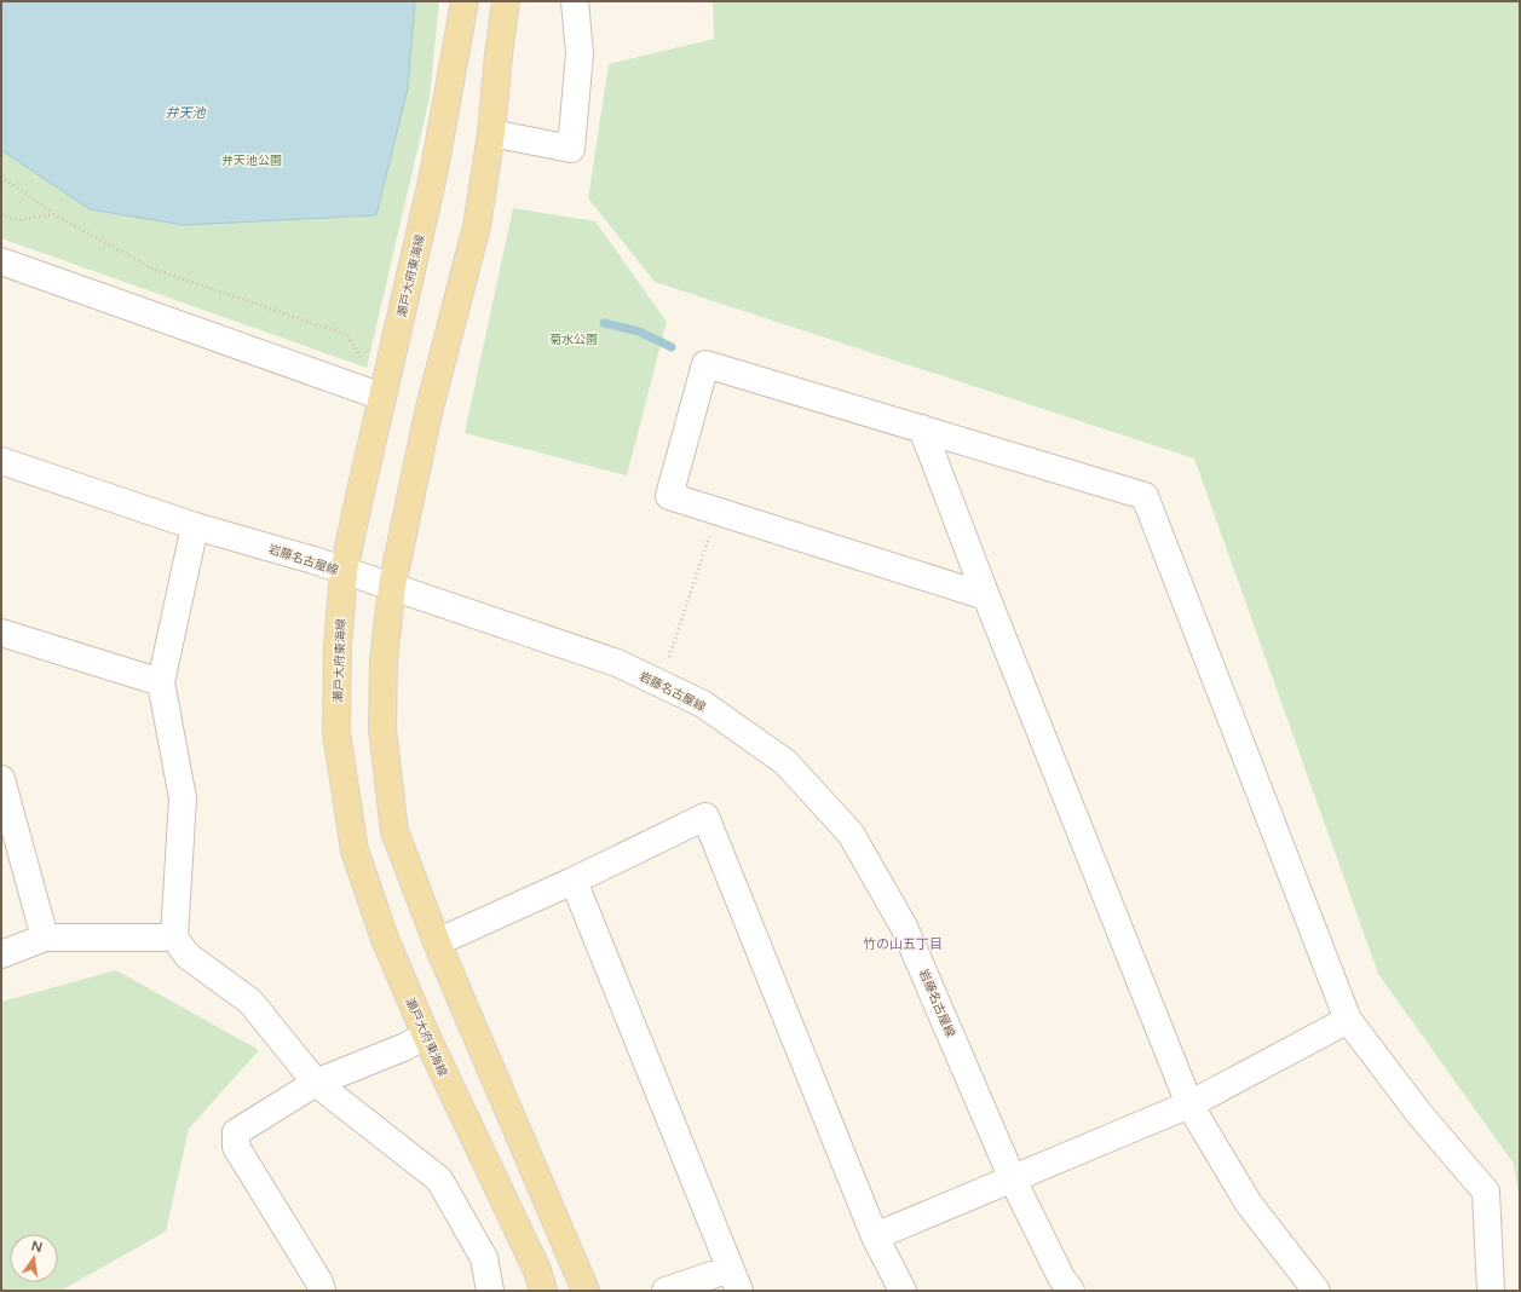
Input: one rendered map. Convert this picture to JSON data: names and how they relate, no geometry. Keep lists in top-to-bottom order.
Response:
{
  "streets": {
    "main road": ["瀬戸大府東海線"],
    "street": ["岩藤名古屋線"]
  },
  "crossings": [
    ["瀬戸大府東海線", "岩藤名古屋線"]
  ],
  "districts": ["竹の山五丁目"],
  "water": ["弁天池"],
  "parks": ["弁天池公園", "菊水公園"],
  "north": "top"
}
